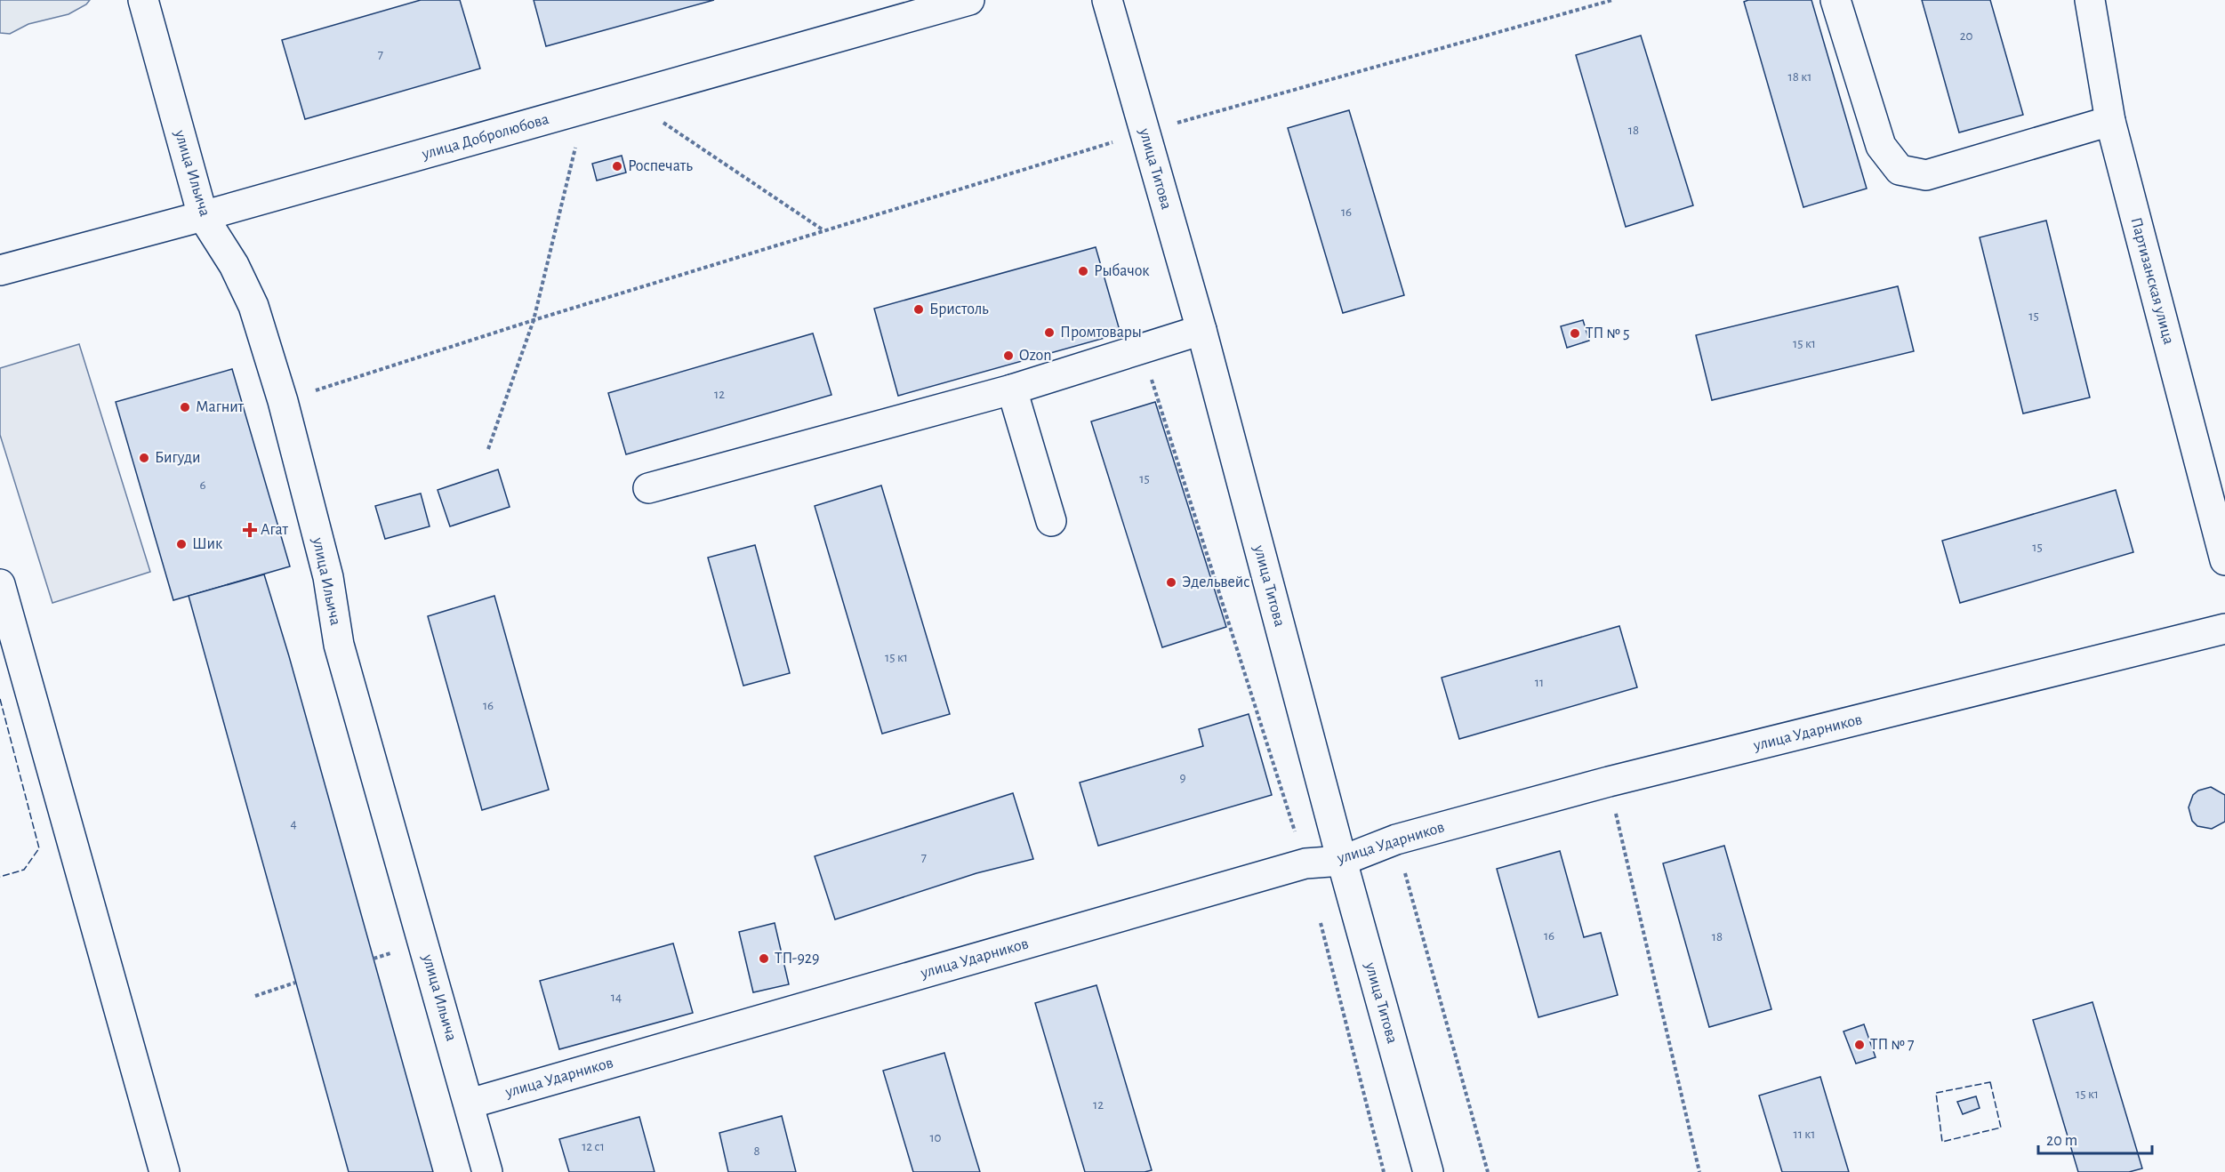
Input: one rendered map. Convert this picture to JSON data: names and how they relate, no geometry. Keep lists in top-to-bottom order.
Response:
{
  "streets": {
    "street": [
      "улица Добролюбова",
      "улица Титова",
      "улица Ильича",
      "Партизанская улица",
      "улица Ударников"
    ]
  },
  "crossings": [
    ["улица Добролюбова", "улица Ильича"],
    ["улица Титова", "улица Ударников"],
    ["улица Ильича", "улица Ударников"]
  ],
  "places": {
    "other": [
      "Роспечать",
      "Рыбачок",
      "Бристоль",
      "Промтовары",
      "ТП № 5",
      "Ozon",
      "Магнит",
      "Бигуди",
      "Шик",
      "Эдельвейс",
      "ТП-929",
      "ТП № 7"
    ],
    "health": ["Агат"]
  },
  "house_numbers": [
    "20",
    "7",
    "18 к1",
    "18",
    "16",
    "15",
    "15 к1",
    "12",
    "15",
    "6",
    "15",
    "15 к1",
    "11",
    "16",
    "9",
    "4",
    "7",
    "16",
    "18",
    "14",
    "15 к1",
    "12",
    "11 к1",
    "10",
    "12 с1",
    "8"
  ],
  "scale_bar": "20 m"
}
